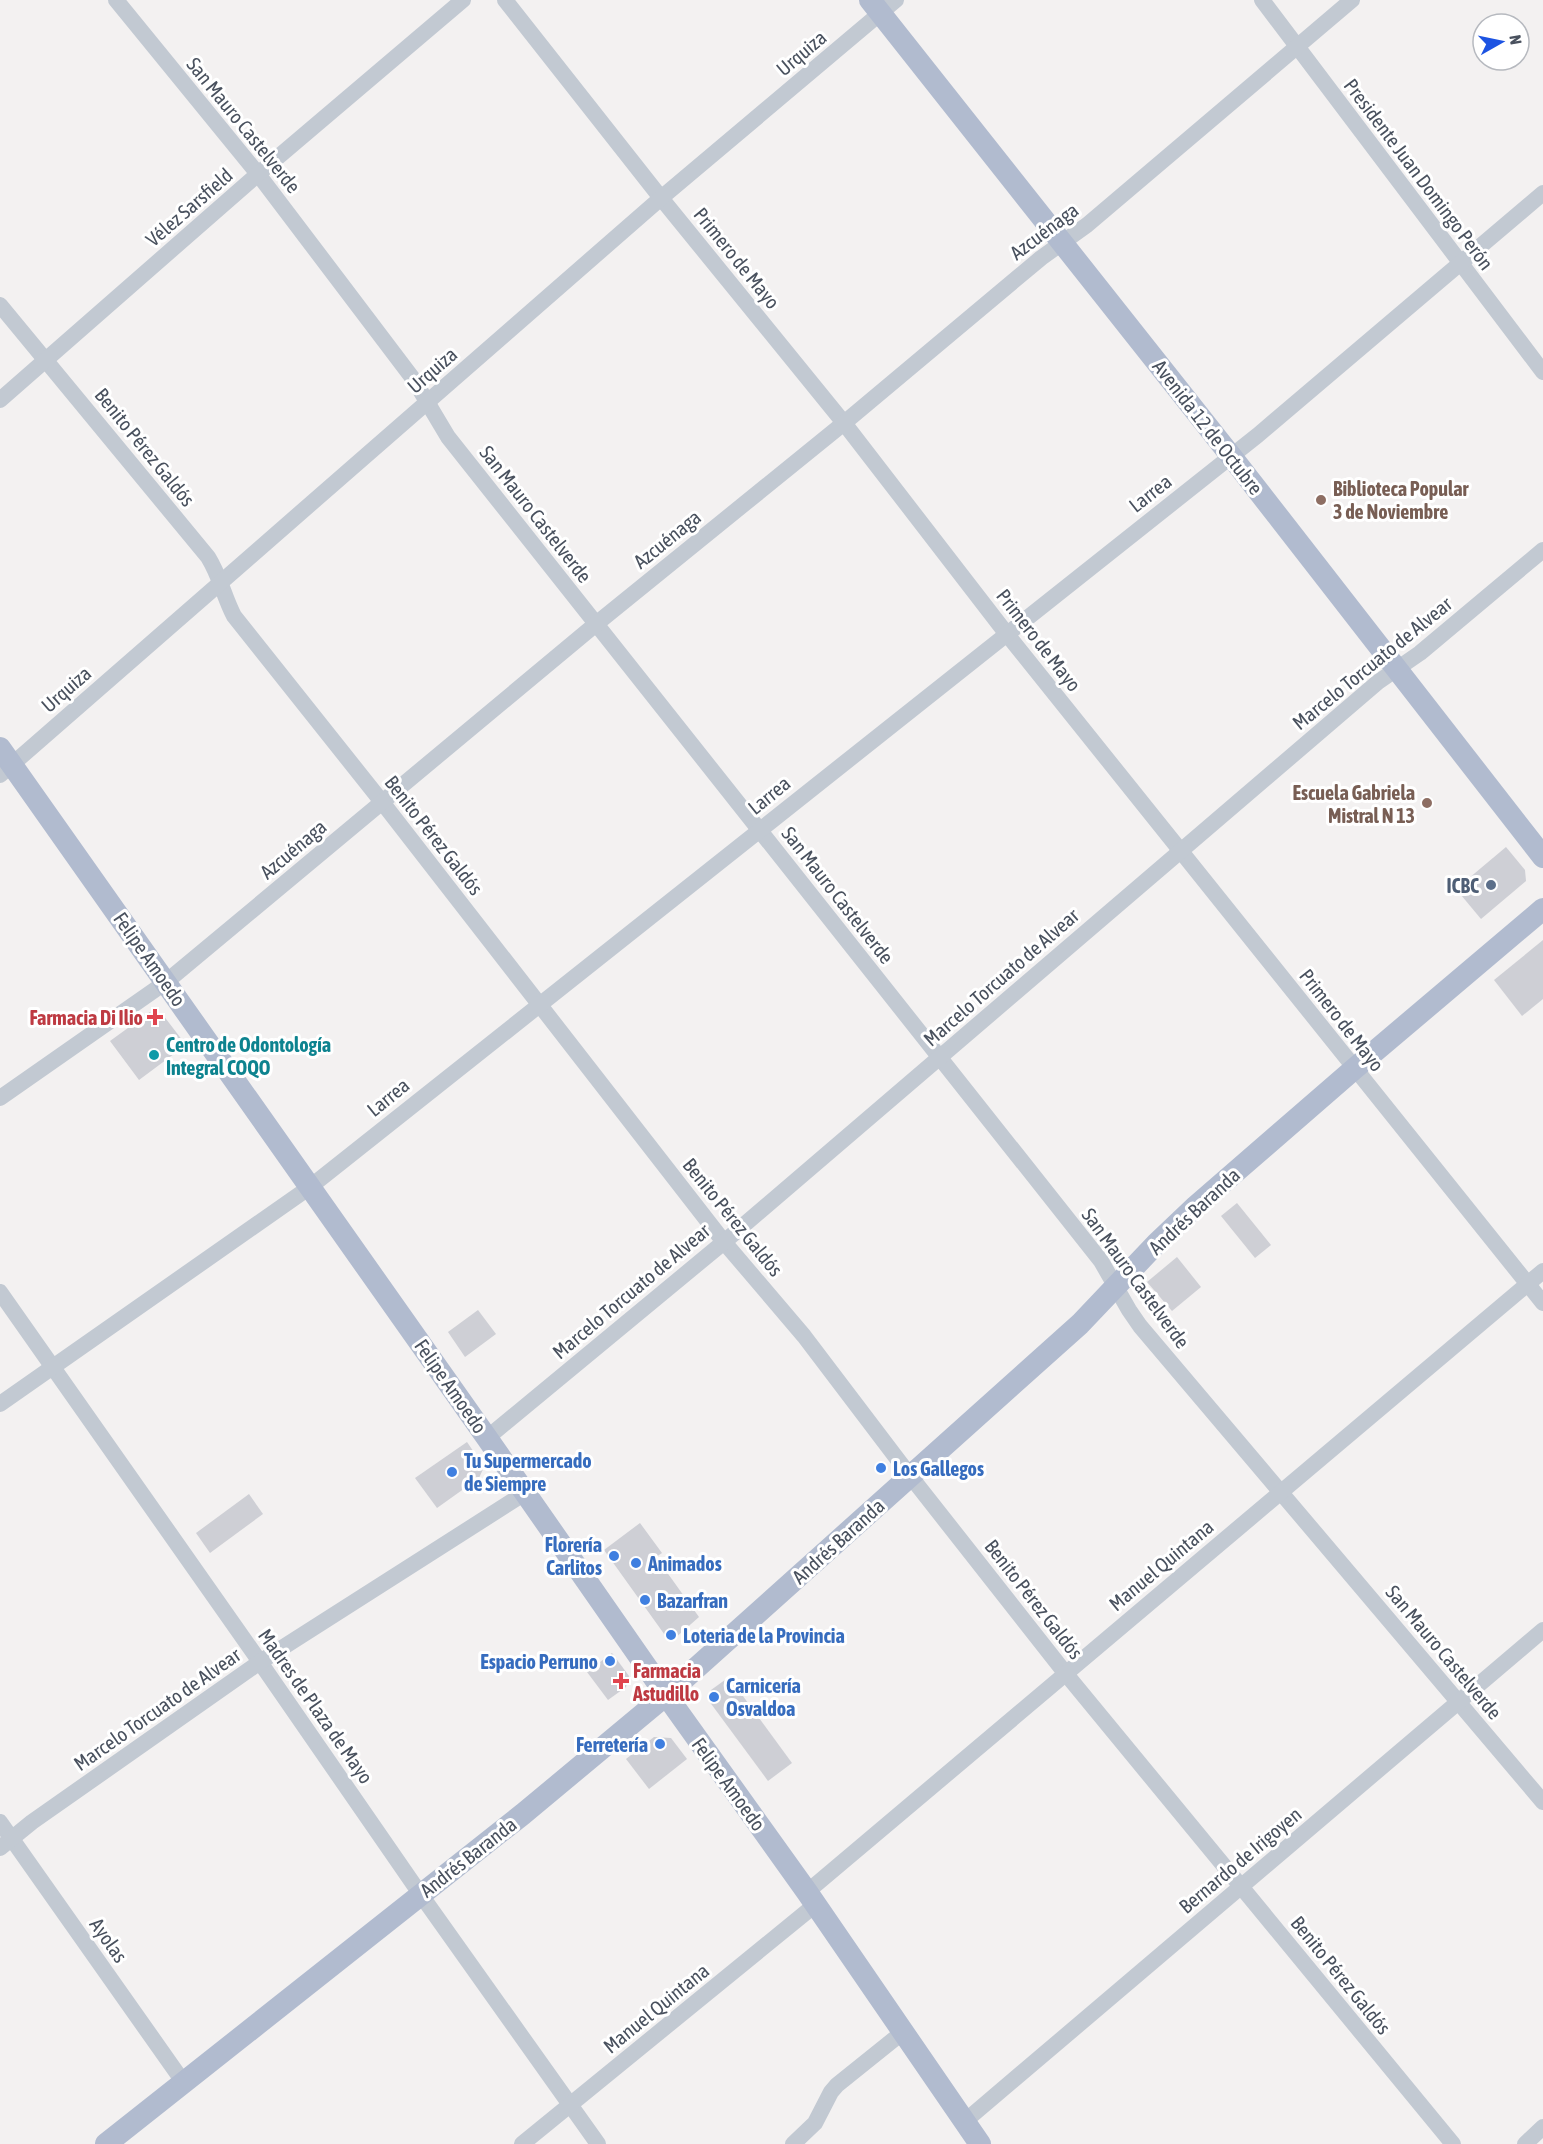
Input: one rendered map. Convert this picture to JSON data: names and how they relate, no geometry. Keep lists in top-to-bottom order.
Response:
{
  "streets": {
    "main road": ["Avenida 12 de Octubre", "Felipe Amoedo", "Andrés Baranda"],
    "street": [
      "Urquiza",
      "San Mauro Castelverde",
      "Presidente Juan Domingo Perón",
      "Vélez Sarsfield",
      "Azcuénaga",
      "Primero de Mayo",
      "Benito Pérez Galdós",
      "Larrea",
      "Marcelo Torcuato de Alvear",
      "Manuel Quintana",
      "Madres de Plaza de Mayo",
      "Bernardo de Irigoyen",
      "Ayolas"
    ]
  },
  "crossings": [
    ["Urquiza", "San Mauro Castelverde"],
    ["Urquiza", "Primero de Mayo"],
    ["Urquiza", "Avenida 12 de Octubre"],
    ["Urquiza", "Benito Pérez Galdós"],
    ["Urquiza", "Felipe Amoedo"],
    ["San Mauro Castelverde", "Vélez Sarsfield"],
    ["San Mauro Castelverde", "Azcuénaga"],
    ["San Mauro Castelverde", "Larrea"],
    ["San Mauro Castelverde", "Marcelo Torcuato de Alvear"],
    ["San Mauro Castelverde", "Andrés Baranda"],
    ["San Mauro Castelverde", "Manuel Quintana"],
    ["San Mauro Castelverde", "Bernardo de Irigoyen"],
    ["Presidente Juan Domingo Perón", "Azcuénaga"],
    ["Presidente Juan Domingo Perón", "Larrea"],
    ["Vélez Sarsfield", "Benito Pérez Galdós"],
    ["Azcuénaga", "Primero de Mayo"],
    ["Azcuénaga", "Avenida 12 de Octubre"],
    ["Azcuénaga", "Benito Pérez Galdós"],
    ["Azcuénaga", "Felipe Amoedo"],
    ["Primero de Mayo", "Larrea"],
    ["Primero de Mayo", "Marcelo Torcuato de Alvear"],
    ["Primero de Mayo", "Andrés Baranda"],
    ["Primero de Mayo", "Manuel Quintana"],
    ["Avenida 12 de Octubre", "Larrea"],
    ["Avenida 12 de Octubre", "Marcelo Torcuato de Alvear"],
    ["Benito Pérez Galdós", "Larrea"],
    ["Benito Pérez Galdós", "Marcelo Torcuato de Alvear"],
    ["Benito Pérez Galdós", "Andrés Baranda"],
    ["Benito Pérez Galdós", "Manuel Quintana"],
    ["Benito Pérez Galdós", "Bernardo de Irigoyen"],
    ["Larrea", "Felipe Amoedo"],
    ["Larrea", "Madres de Plaza de Mayo"],
    ["Marcelo Torcuato de Alvear", "Felipe Amoedo"],
    ["Marcelo Torcuato de Alvear", "Madres de Plaza de Mayo"],
    ["Marcelo Torcuato de Alvear", "Ayolas"],
    ["Felipe Amoedo", "Andrés Baranda"],
    ["Felipe Amoedo", "Manuel Quintana"],
    ["Felipe Amoedo", "Bernardo de Irigoyen"],
    ["Andrés Baranda", "Madres de Plaza de Mayo"],
    ["Andrés Baranda", "Ayolas"],
    ["Manuel Quintana", "Madres de Plaza de Mayo"]
  ],
  "places": {
    "other": [
      "Biblioteca Popular 3 de Noviembre",
      "Escuela Gabriela Mistral N 13",
      "ICBC",
      "Centro de Odontología Integral COQO",
      "Los Gallegos",
      "Tu Supermercado de Siempre",
      "Florería Carlitos",
      "Animados",
      "Bazarfran",
      "Loteria de la Provincia",
      "Espacio Perruno",
      "Carnicería Osvaldoa",
      "Ferretería"
    ],
    "health": ["Farmacia Di Ilio", "Farmacia Astudillo"]
  },
  "north": "right"
}
